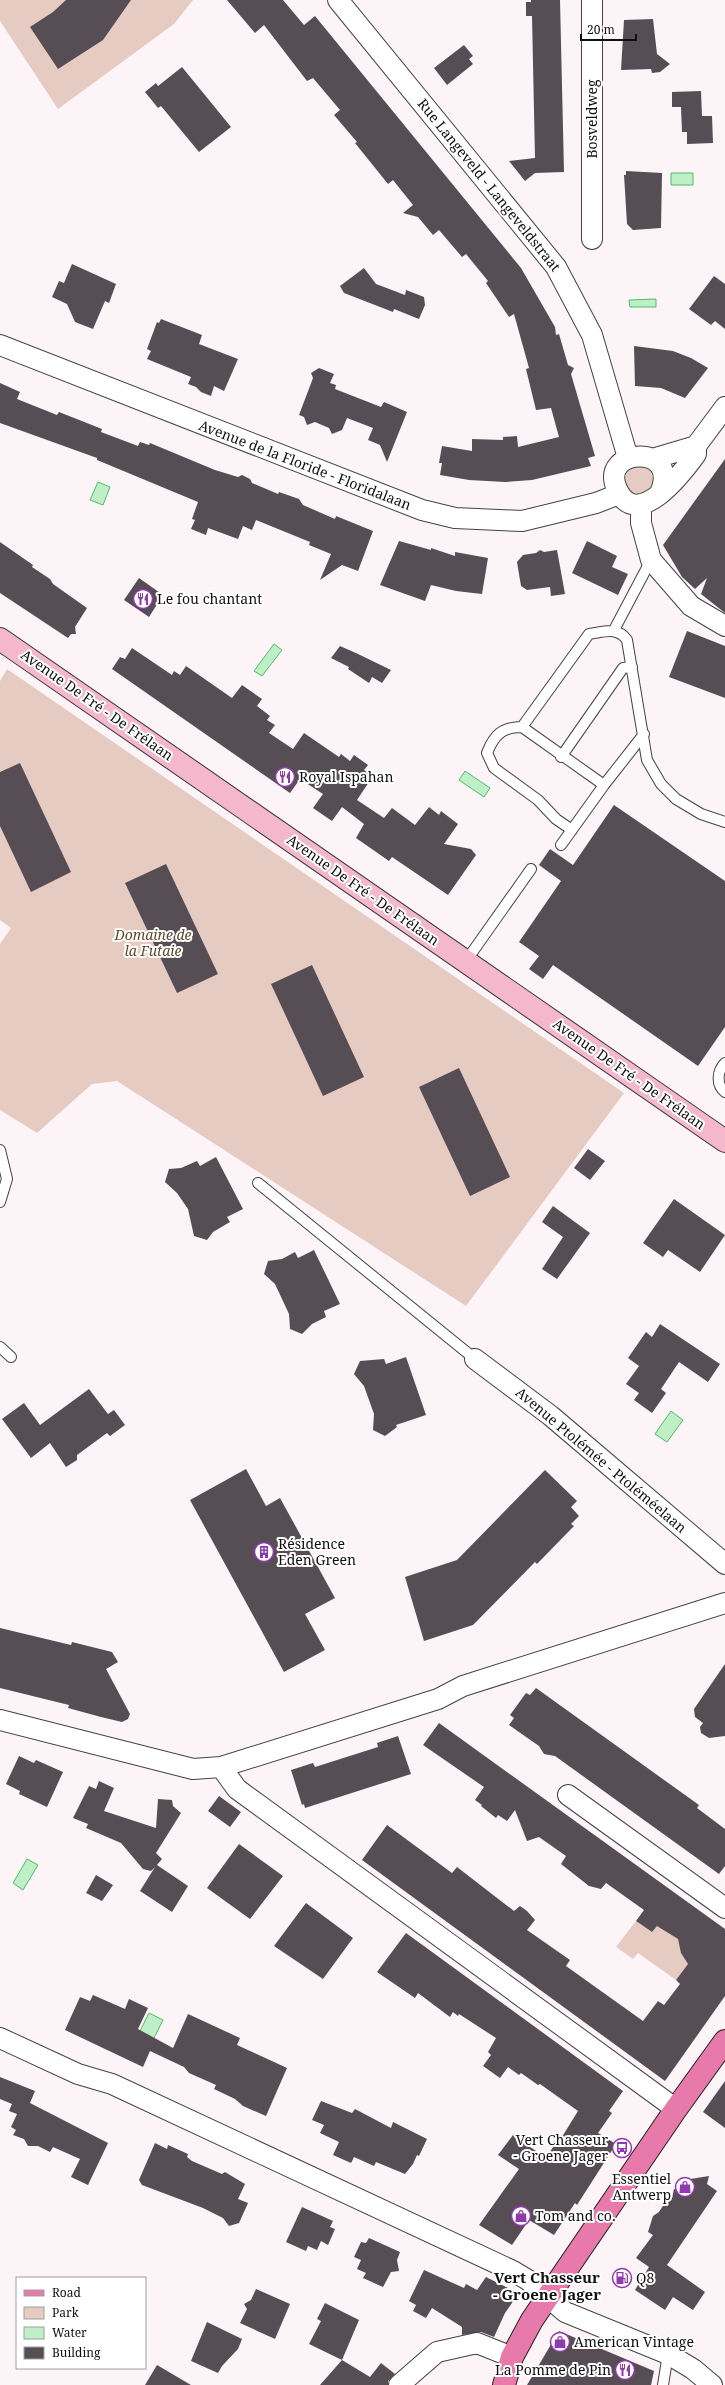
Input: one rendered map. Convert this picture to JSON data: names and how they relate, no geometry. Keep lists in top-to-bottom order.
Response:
{
  "streets": {
    "main road": ["Avenue De Fré - De Frélaan"],
    "street": [
      "Bosveldweg",
      "Rue Langeveld - Langeveldstraat",
      "Avenue de la Floride - Floridalaan",
      "Avenue Ptolémée - Ptoléméelaan"
    ]
  },
  "crossings": [
    ["Rue Langeveld - Langeveldstraat", "Avenue de la Floride - Floridalaan"]
  ],
  "districts": ["Vert Chasseur - Groene Jager"],
  "parks": ["Domaine de la Futaie"],
  "places": {
    "restaurant": ["Le fou chantant", "Royal Ispahan", "La Pomme de Pin"],
    "building": ["Résidence Eden Green"],
    "bus stop": ["Vert Chasseur - Groene Jager"],
    "shop": ["Essentiel Antwerp", "Tom and co.", "American Vintage"],
    "fuel station": ["Q8"]
  },
  "legend": [
    "Road",
    "Park",
    "Water",
    "Building"
  ],
  "scale_bar": "20 m"
}
